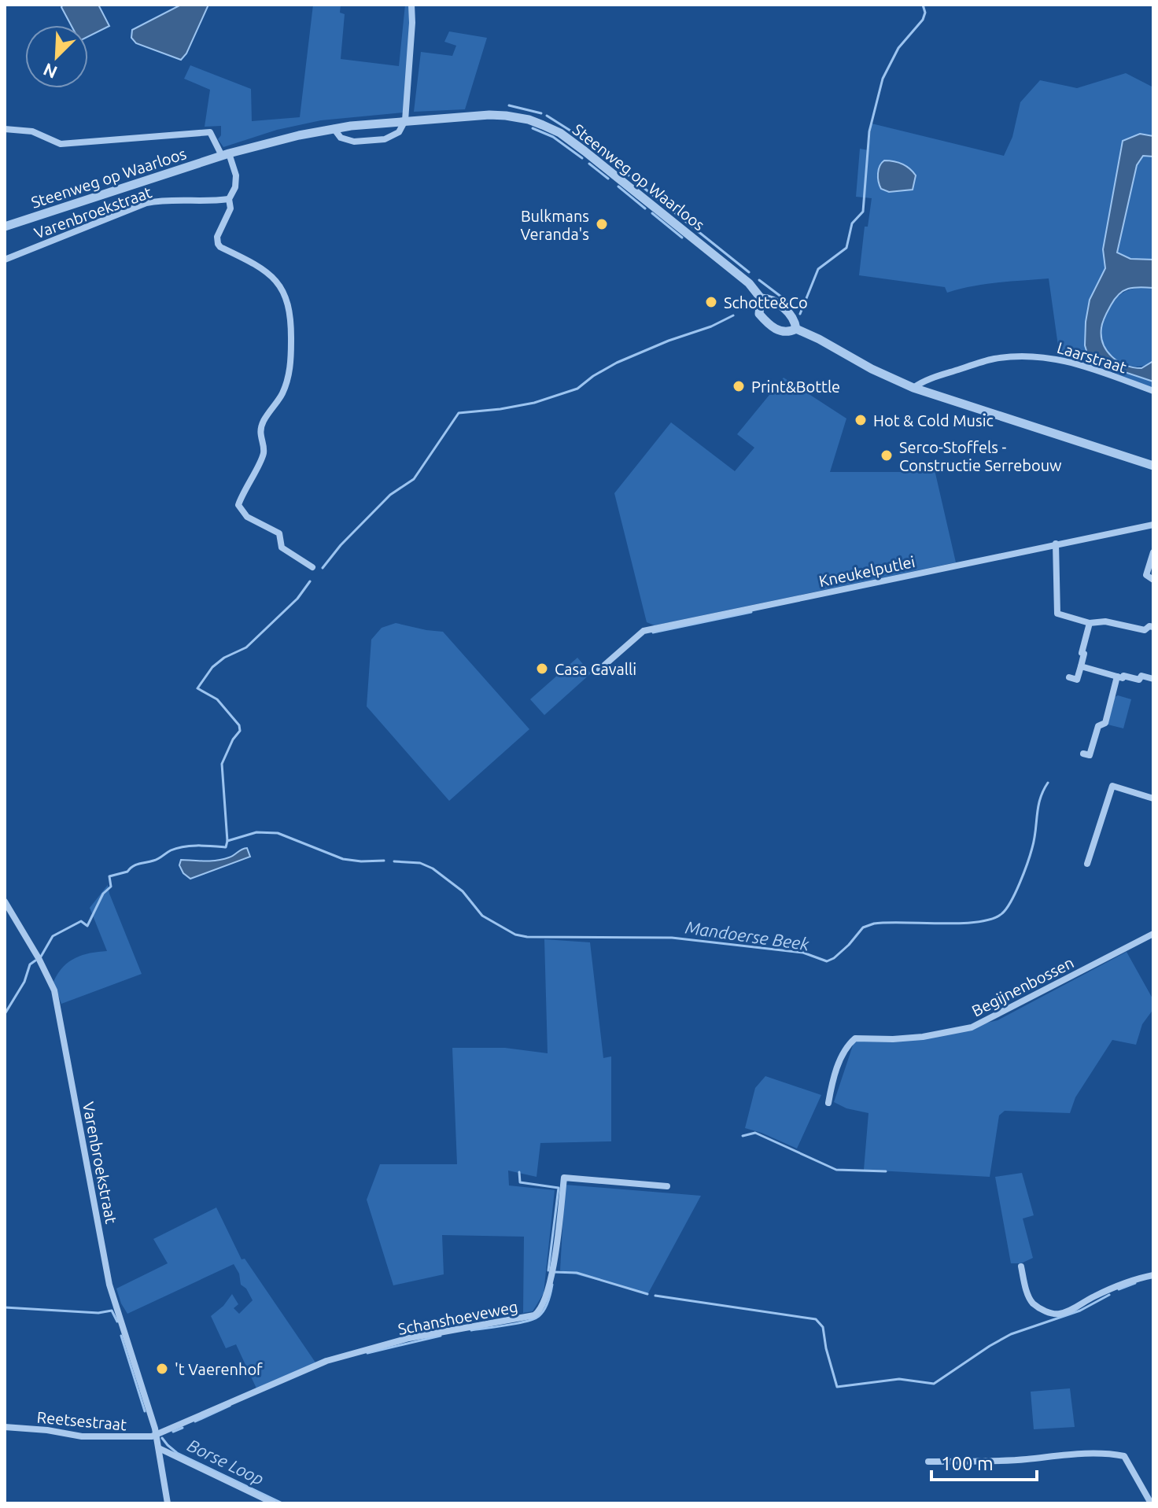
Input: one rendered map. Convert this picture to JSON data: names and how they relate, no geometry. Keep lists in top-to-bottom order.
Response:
{
  "streets": {
    "street": [
      "Steenweg op Waarloos",
      "Varenbroekstraat",
      "Laarstraat",
      "Kneukelputlei",
      "Begijnenbossen",
      "Schanshoeveweg",
      "Reetsestraat"
    ]
  },
  "crossings": [
    ["Steenweg op Waarloos", "Laarstraat"],
    ["Varenbroekstraat", "Schanshoeveweg"],
    ["Varenbroekstraat", "Reetsestraat"],
    ["Schanshoeveweg", "Reetsestraat"]
  ],
  "water": ["Mandoerse Beek", "Borse Loop"],
  "places": [
    "Bulkmans Veranda's",
    "Schotte&Co",
    "Print&Bottle",
    "Hot & Cold Music",
    "Serco-Stoffels - Constructie Serrebouw",
    "Casa Cavalli",
    "'t Vaerenhof"
  ],
  "scale_bar": "100 m",
  "north": "bottom left"
}
